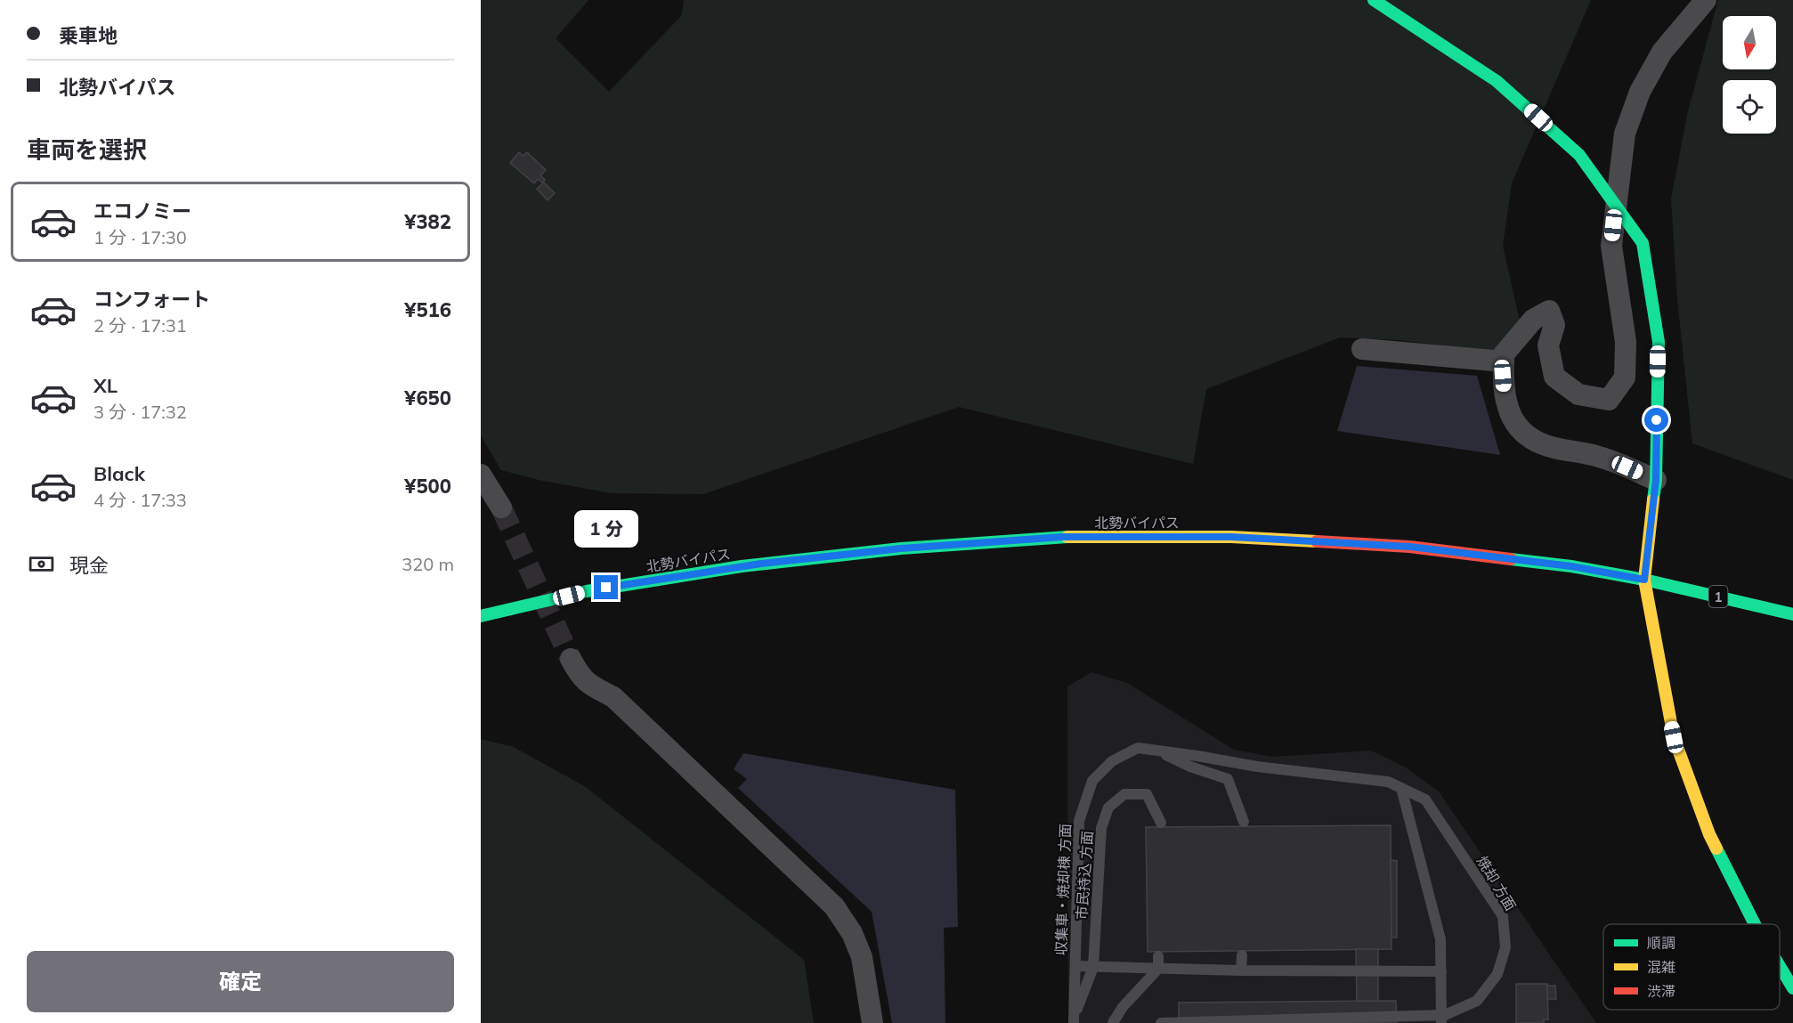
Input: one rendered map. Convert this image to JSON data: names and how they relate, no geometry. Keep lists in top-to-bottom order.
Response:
{
  "streets": {
    "main road": ["北勢バイパス", "1"],
    "lane": ["市民持込 方面", "焼却 方面", "収集車・焼却棟 方面"]
  },
  "crossings": [
    ["市民持込 方面", "収集車・焼却棟 方面"],
    ["焼却 方面", "収集車・焼却棟 方面"]
  ],
  "legend": ["順調", "混雑", "渋滞"],
  "north": "bottom",
  "page": {
    "banner": ["乗車地", "北勢バイパス"],
    "heading": "車両を選択",
    "list": [
      {
        "name": "エコノミー",
        "note": "1 分 · 17:30",
        "value": "¥382"
      },
      {
        "name": "コンフォート",
        "note": "2 分 · 17:31",
        "value": "¥516"
      },
      {
        "name": "XL",
        "note": "3 分 · 17:32",
        "value": "¥650"
      },
      {
        "name": "Black",
        "note": "4 分 · 17:33",
        "value": "¥500"
      }
    ],
    "bubble": "1 分",
    "pay": ["現金", "320 m"],
    "buttons": "確定"
  }
}
